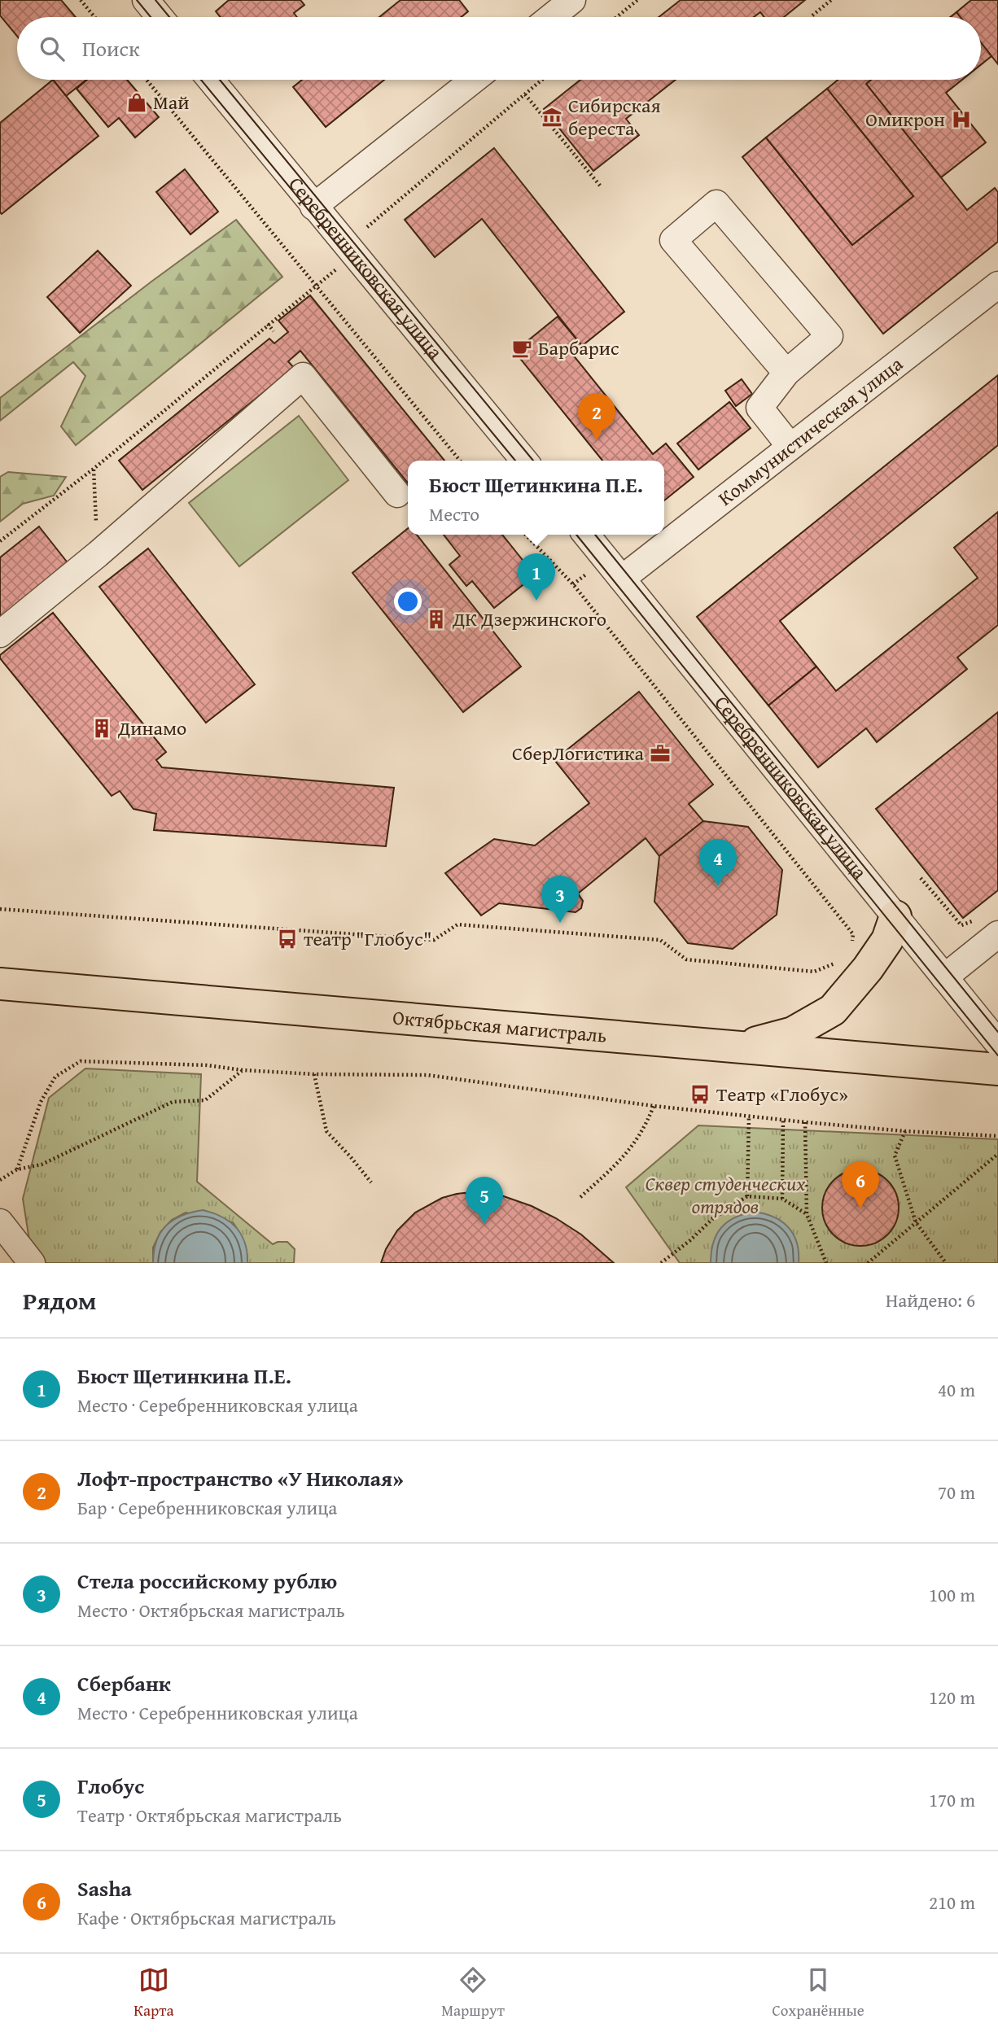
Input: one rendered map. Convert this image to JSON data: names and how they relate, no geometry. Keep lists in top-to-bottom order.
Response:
{
  "streets": {
    "main road": ["Октябрьская магистраль"],
    "street": ["Серебренниковская улица", "Коммунистическая улица"]
  },
  "crossings": [
    ["Серебренниковская улица", "Коммунистическая улица"]
  ],
  "parks": ["Сквер студенческих отрядов"],
  "places": {
    "shop": ["Май"],
    "museum": ["Сибирская береста"],
    "hospital": ["Омикрон"],
    "cafe": ["Барбарис"],
    "building": ["ДК Дзержинского", "Динамо"],
    "office": ["СберЛогистика"],
    "bus stop": ["театр \"Глобус\"", "Театр «Глобус»"]
  },
  "page": {
    "search": "Поиск",
    "pins": [
      "2",
      "1",
      "4",
      "3",
      "6",
      "5"
    ],
    "popup": ["Бюст Щетинкина П.Е.", "Место"],
    "heading": ["Рядом", "Найдено: 6"],
    "list": [
      {
        "mark": "1",
        "name": "Бюст Щетинкина П.Е.",
        "note": "Место · Серебренниковская улица",
        "value": "40 m"
      },
      {
        "mark": "2",
        "name": "Лофт-пространство «У Николая»",
        "note": "Бар · Серебренниковская улица",
        "value": "70 m"
      },
      {
        "mark": "3",
        "name": "Стела российскому рублю",
        "note": "Место · Октябрьская магистраль",
        "value": "100 m"
      },
      {
        "mark": "4",
        "name": "Сбербанк",
        "note": "Место · Серебренниковская улица",
        "value": "120 m"
      },
      {
        "mark": "5",
        "name": "Глобус",
        "note": "Театр · Октябрьская магистраль",
        "value": "170 m"
      },
      {
        "mark": "6",
        "name": "Sasha",
        "note": "Кафе · Октябрьская магистраль",
        "value": "210 m"
      }
    ],
    "nav": ["Карта", "Маршрут", "Сохранённые"]
  }
}
